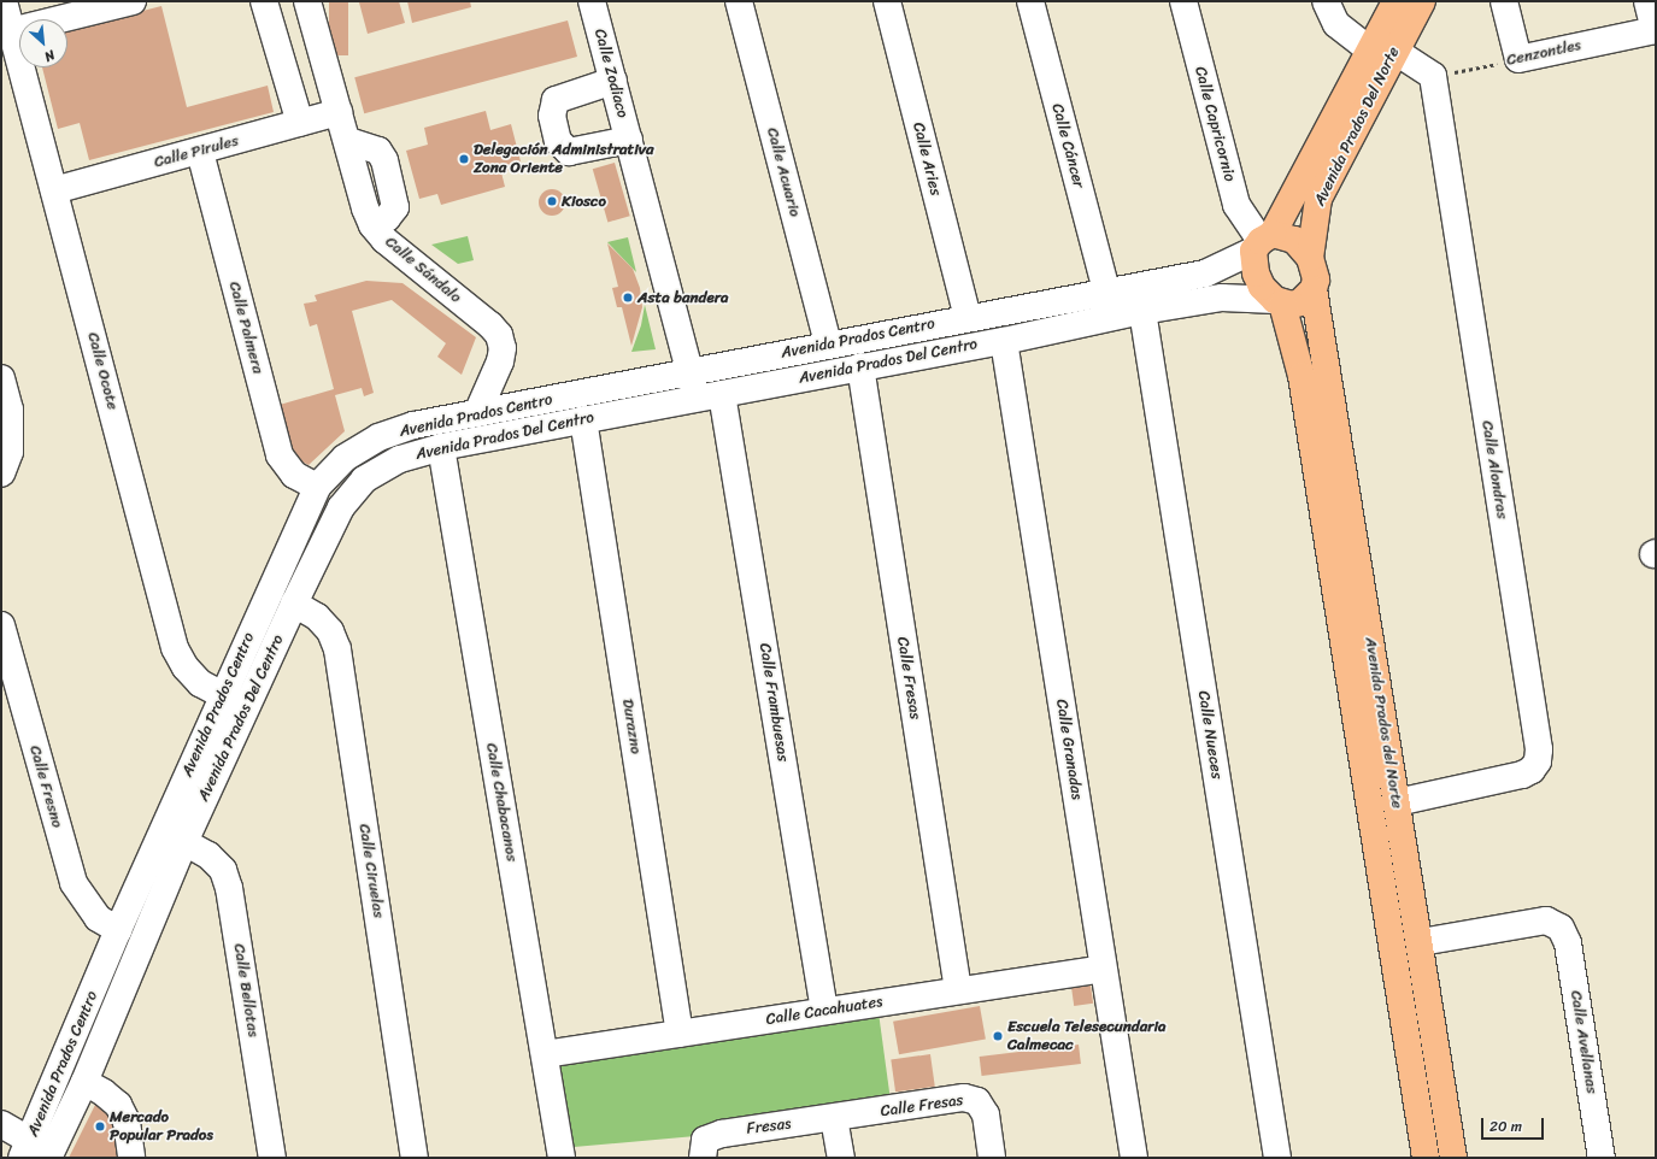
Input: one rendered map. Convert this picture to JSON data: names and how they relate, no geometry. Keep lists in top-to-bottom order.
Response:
{
  "streets": {
    "main road": ["Avenida Prados Del Norte", "Avenida Prados del Norte"],
    "street": [
      "Cenzontles",
      "Calle Zodiaco",
      "Calle Capricornio",
      "Calle Cáncer",
      "Calle Pirules",
      "Calle Aries",
      "Calle Acuario",
      "Calle Sándalo",
      "Calle Palmera",
      "Avenida Prados Centro",
      "Avenida Prados Del Centro",
      "Calle Ocote",
      "Calle Alondras",
      "Calle Fresas",
      "Calle Frambuesas",
      "Durazno",
      "Calle Nueces",
      "Calle Granadas",
      "Calle Fresno",
      "Calle Chabacanos",
      "Calle Ciruelas",
      "Calle Bellotas",
      "Calle Cacahuates",
      "Calle Avellanas",
      "Fresas"
    ]
  },
  "crossings": [
    ["Cenzontles", "Calle Alondras"],
    ["Calle Zodiaco", "Avenida Prados Centro"],
    ["Calle Zodiaco", "Avenida Prados Del Centro"],
    ["Calle Capricornio", "Avenida Prados Del Norte"],
    ["Calle Capricornio", "Avenida Prados Centro"],
    ["Calle Capricornio", "Avenida Prados Del Centro"],
    ["Calle Capricornio", "Avenida Prados del Norte"],
    ["Avenida Prados Del Norte", "Avenida Prados Centro"],
    ["Avenida Prados Del Norte", "Avenida Prados Del Centro"],
    ["Avenida Prados Del Norte", "Avenida Prados del Norte"],
    ["Calle Cáncer", "Avenida Prados Centro"],
    ["Calle Pirules", "Calle Sándalo"],
    ["Calle Pirules", "Calle Palmera"],
    ["Calle Pirules", "Calle Ocote"],
    ["Calle Aries", "Avenida Prados Centro"],
    ["Calle Acuario", "Avenida Prados Centro"],
    ["Calle Sándalo", "Avenida Prados Centro"],
    ["Calle Palmera", "Avenida Prados Centro"],
    ["Avenida Prados Centro", "Avenida Prados Del Centro"],
    ["Avenida Prados Centro", "Calle Ocote"],
    ["Avenida Prados Centro", "Avenida Prados del Norte"],
    ["Avenida Prados Centro", "Calle Fresno"],
    ["Avenida Prados Del Centro", "Calle Ocote"],
    ["Avenida Prados Del Centro", "Calle Fresas"],
    ["Avenida Prados Del Centro", "Calle Frambuesas"],
    ["Avenida Prados Del Centro", "Avenida Prados del Norte"],
    ["Avenida Prados Del Centro", "Durazno"],
    ["Avenida Prados Del Centro", "Calle Nueces"],
    ["Avenida Prados Del Centro", "Calle Granadas"],
    ["Avenida Prados Del Centro", "Calle Chabacanos"],
    ["Avenida Prados Del Centro", "Calle Ciruelas"],
    ["Avenida Prados Del Centro", "Calle Bellotas"],
    ["Calle Alondras", "Avenida Prados del Norte"],
    ["Calle Fresas", "Calle Cacahuates"],
    ["Calle Fresas", "Fresas"],
    ["Calle Frambuesas", "Calle Cacahuates"],
    ["Avenida Prados del Norte", "Calle Avellanas"],
    ["Durazno", "Calle Cacahuates"],
    ["Calle Granadas", "Calle Cacahuates"],
    ["Calle Chabacanos", "Calle Cacahuates"]
  ],
  "places": [
    "Delegación Administrativa Zona Oriente",
    "Kiosco",
    "Asta bandera",
    "Escuela Telesecundaria Calmecac",
    "Mercado Popular Prados"
  ],
  "scale_bar": "20 m",
  "north": "bottom right"
}
